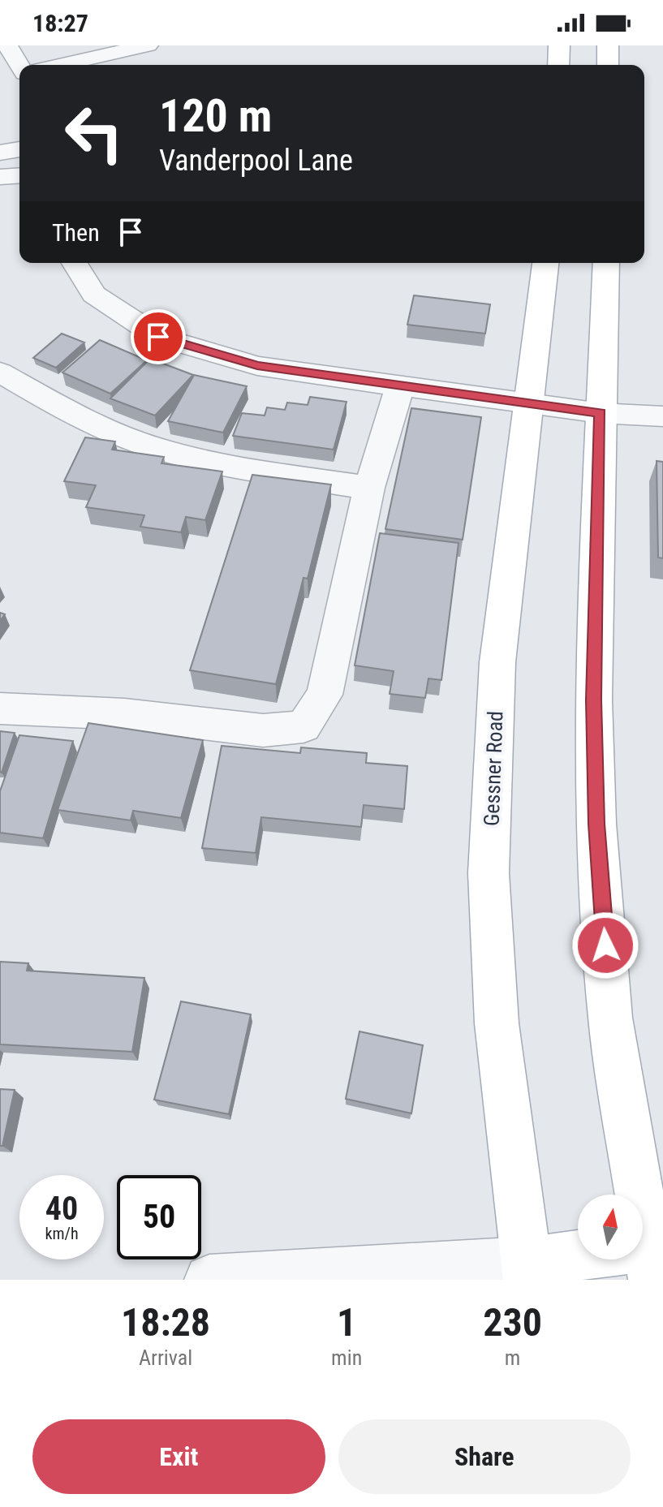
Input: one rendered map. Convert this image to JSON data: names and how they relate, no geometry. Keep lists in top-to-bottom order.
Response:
{
  "streets": {
    "main road": ["Gessner Road"]
  },
  "north": "top",
  "page": {
    "status": "18:27",
    "turn": ["120 m", "Vanderpool Lane"],
    "then": "Then",
    "speed": "40 km/h",
    "limit": "50",
    "eta": [
      "18:28",
      "Arrival",
      "1",
      "min",
      "230",
      "m"
    ],
    "buttons": ["Exit", "Share"]
  }
}
